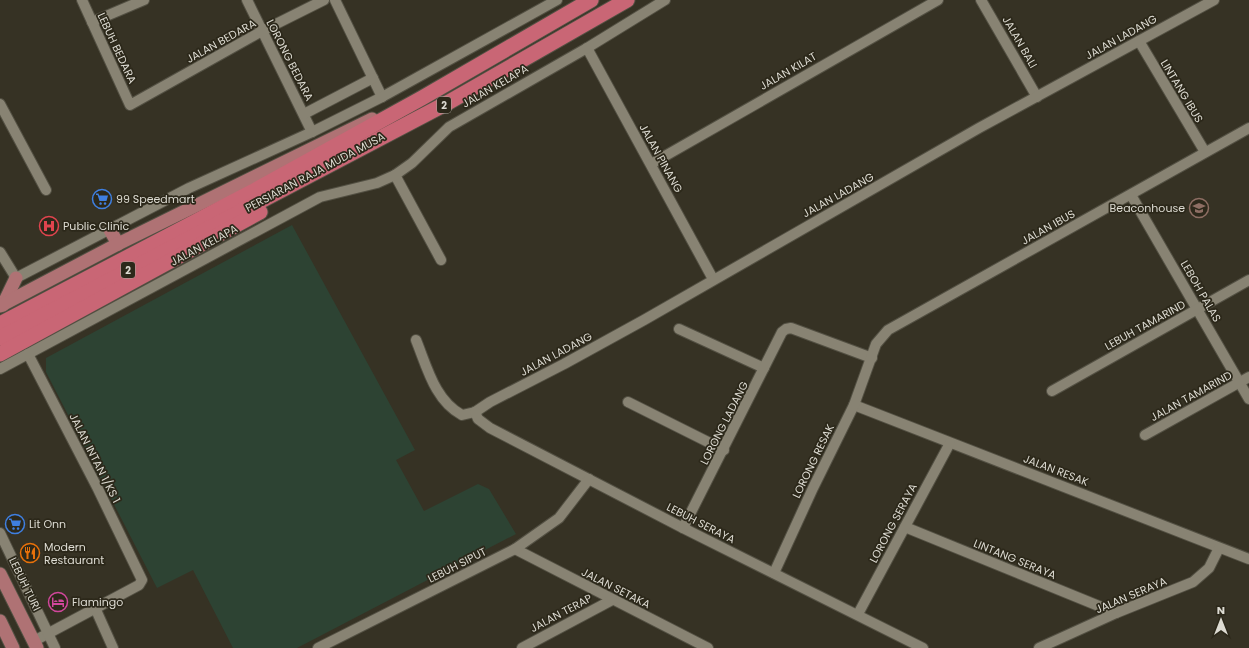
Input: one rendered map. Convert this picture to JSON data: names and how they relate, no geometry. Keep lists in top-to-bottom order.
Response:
{
  "streets": {
    "highway": ["2", "PERSIARAN RAJA MUDA MUSA"],
    "main road": ["LEBUH TURI"],
    "street": [
      "JALAN LADANG",
      "JALAN BEDARA",
      "JALAN BALI",
      "LEBUH BEDARA",
      "LORONG BEDARA",
      "JALAN KILAT",
      "JALAN KELAPA",
      "LINTANG IBUS",
      "JALAN PINANG",
      "JALAN IBUS",
      "LEBOH PALAS",
      "LEBUH TAMARIND",
      "JALAN TAMARIND",
      "LORONG LADANG",
      "JALAN INTAN 1/KS 1",
      "LORONG RESAK",
      "JALAN RESAK",
      "LEBUH SERAYA",
      "LORONG SERAYA",
      "LINTANG SERAYA",
      "LEBUH SIPUT",
      "JALAN SETAKA",
      "JALAN SERAYA",
      "JALAN TERAP"
    ]
  },
  "crossings": [
    ["JALAN LADANG", "JALAN BALI"],
    ["JALAN LADANG", "LINTANG IBUS"],
    ["JALAN LADANG", "JALAN PINANG"],
    ["JALAN LADANG", "LEBUH SERAYA"],
    ["JALAN BEDARA", "LEBUH BEDARA"],
    ["JALAN BEDARA", "LORONG BEDARA"],
    ["JALAN KILAT", "JALAN PINANG"],
    ["JALAN KELAPA", "JALAN PINANG"],
    ["JALAN KELAPA", "JALAN INTAN 1/KS 1"],
    ["LINTANG IBUS", "JALAN IBUS"],
    ["JALAN IBUS", "LEBOH PALAS"],
    ["JALAN IBUS", "LORONG LADANG"],
    ["JALAN IBUS", "LORONG RESAK"],
    ["LEBOH PALAS", "LEBUH TAMARIND"],
    ["LEBOH PALAS", "JALAN TAMARIND"],
    ["LORONG LADANG", "LORONG RESAK"],
    ["LORONG LADANG", "LEBUH SERAYA"],
    ["LORONG RESAK", "JALAN RESAK"],
    ["LORONG RESAK", "LEBUH SERAYA"],
    ["JALAN RESAK", "LORONG SERAYA"],
    ["JALAN RESAK", "JALAN SERAYA"],
    ["LEBUH SERAYA", "LORONG SERAYA"],
    ["LEBUH SERAYA", "LEBUH SIPUT"],
    ["LORONG SERAYA", "LINTANG SERAYA"],
    ["LINTANG SERAYA", "JALAN SERAYA"],
    ["LEBUH SIPUT", "JALAN SETAKA"],
    ["JALAN SETAKA", "JALAN TERAP"]
  ],
  "places": {
    "supermarket": ["99 Speedmart", "Lit Onn"],
    "school or university": ["Beaconhouse"],
    "hospital": ["Public Clinic"],
    "restaurant": ["Modern Restaurant"],
    "hotel": ["Flamingo"]
  },
  "north": "top"
}
